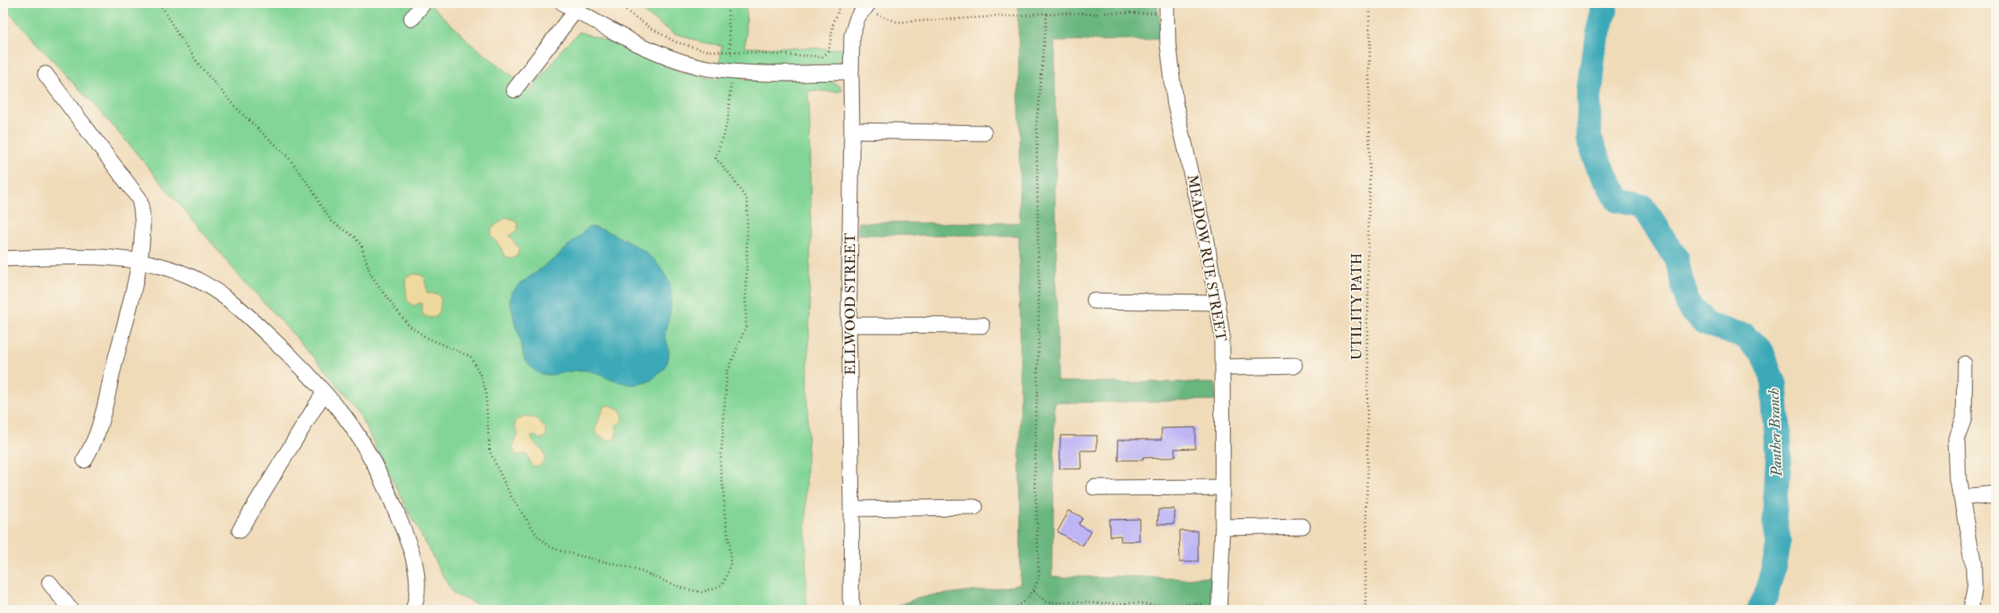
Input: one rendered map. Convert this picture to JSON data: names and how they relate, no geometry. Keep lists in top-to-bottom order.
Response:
{
  "streets": {
    "street": ["MEADOW RUE STREET", "ELLWOOD STREET"],
    "path": ["UTILITY PATH"]
  },
  "water": ["Panther Branch"]
}
